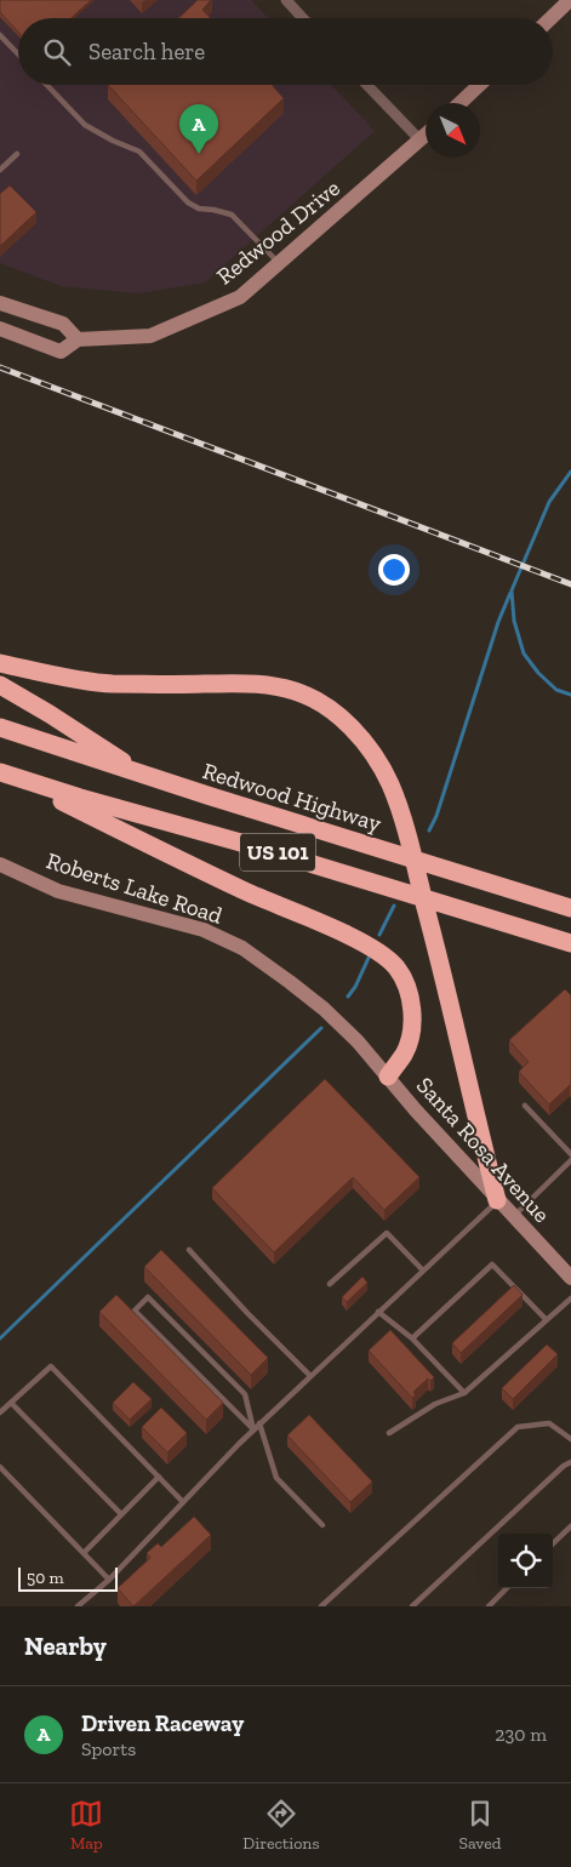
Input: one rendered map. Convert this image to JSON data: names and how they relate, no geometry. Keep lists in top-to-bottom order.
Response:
{
  "streets": {
    "highway": ["Redwood Highway", "US 101"],
    "street": ["Redwood Drive", "Roberts Lake Road", "Santa Rosa Avenue"]
  },
  "crossings": [
    ["Roberts Lake Road", "Santa Rosa Avenue"]
  ],
  "scale_bar": "50 m",
  "north": "bottom right",
  "page": {
    "search": "Search here",
    "pins": "A",
    "scale": "50 m",
    "heading": "Nearby",
    "list": [
      {
        "mark": "A",
        "name": "Driven Raceway",
        "note": "Sports",
        "value": "230 m"
      }
    ],
    "nav": ["Map", "Directions", "Saved"]
  }
}
